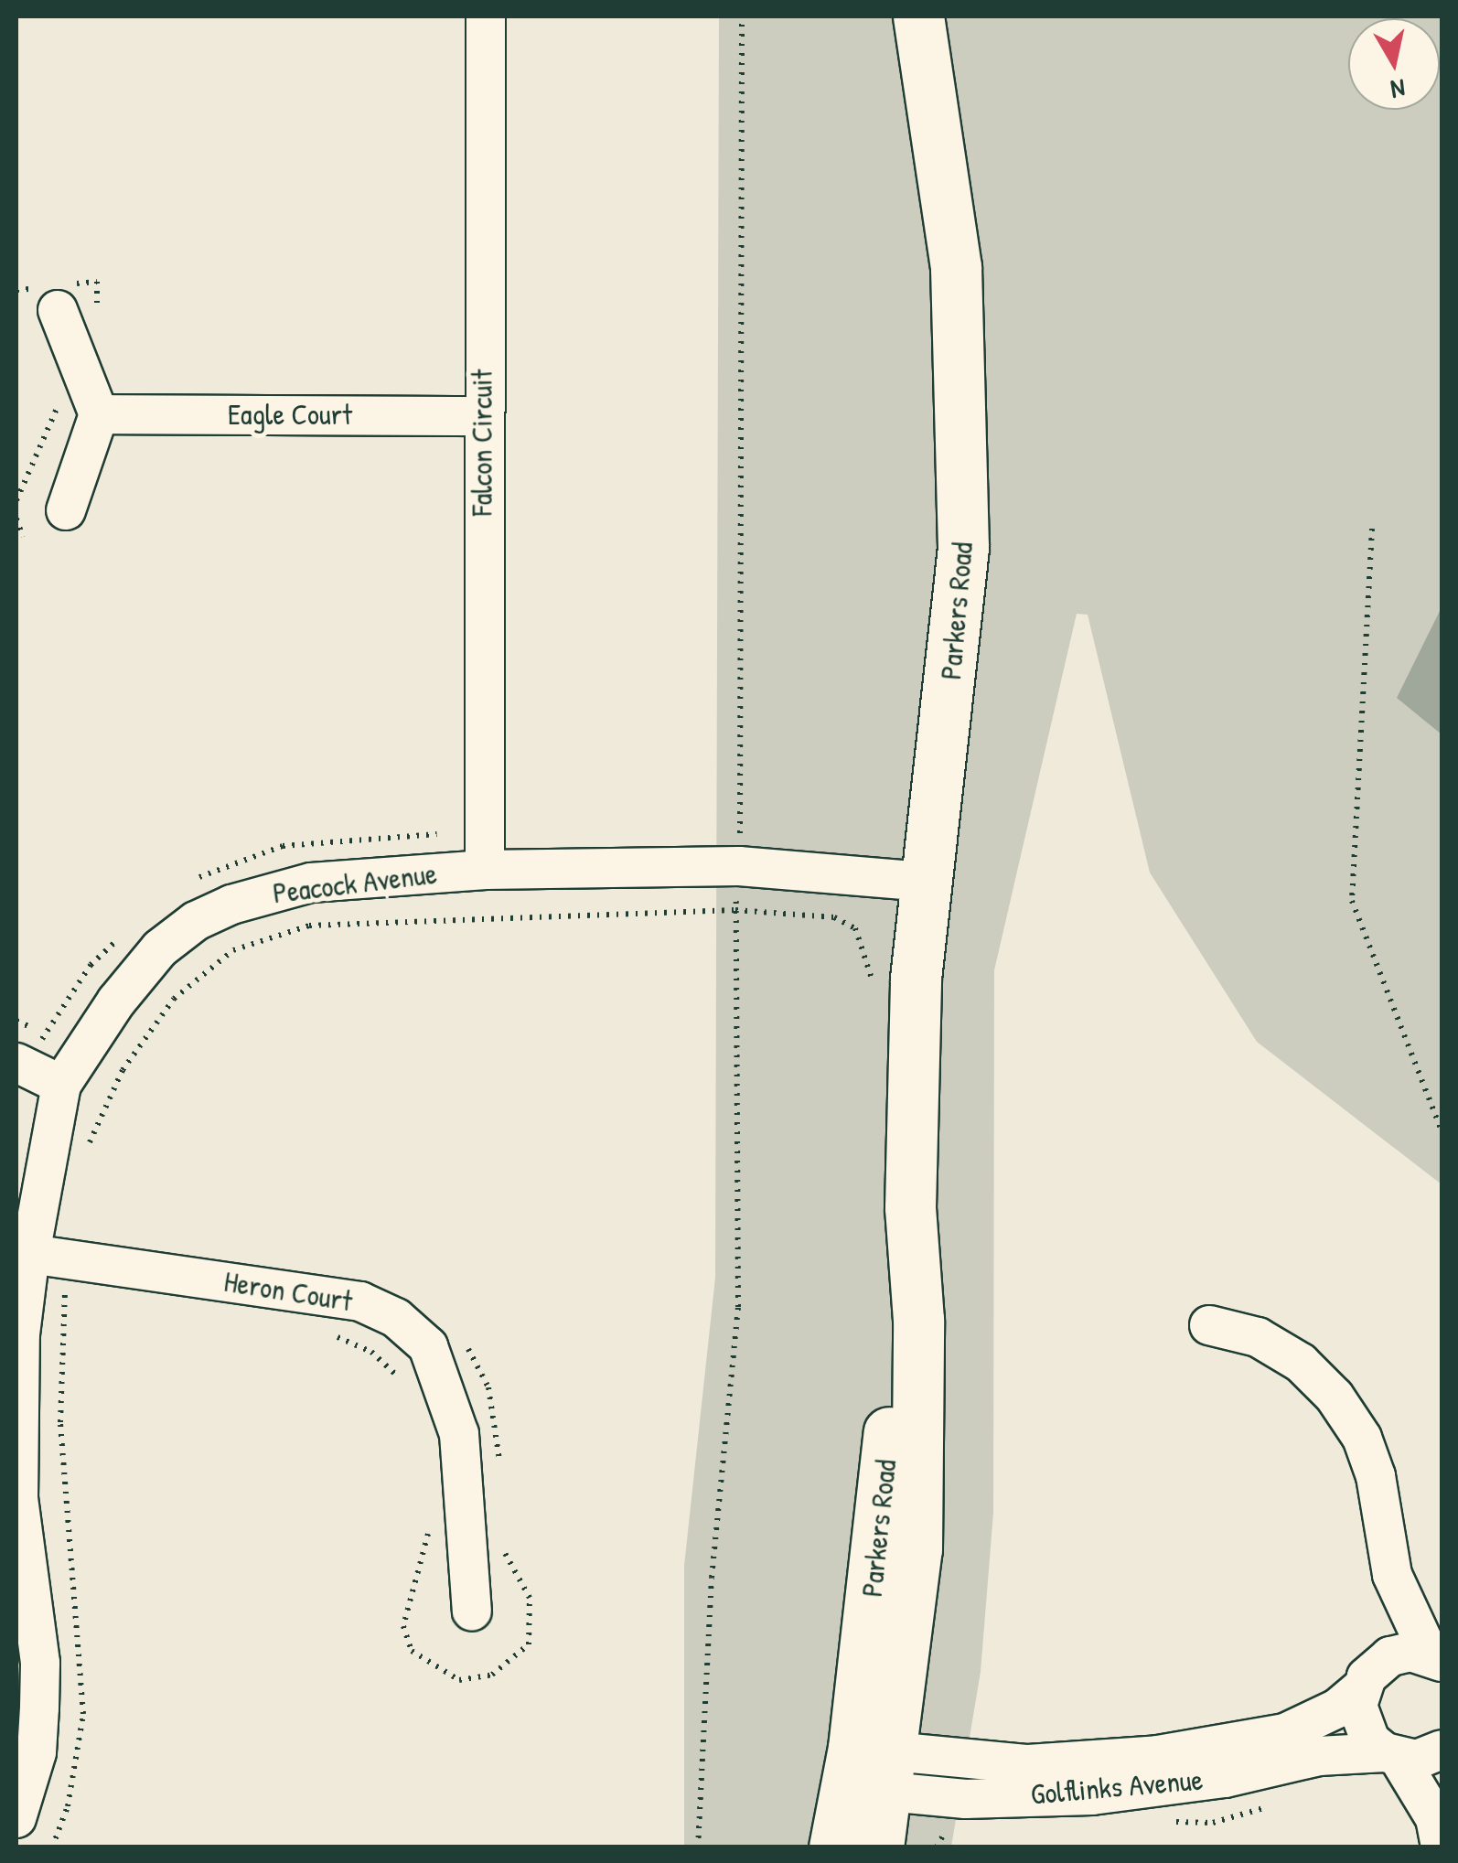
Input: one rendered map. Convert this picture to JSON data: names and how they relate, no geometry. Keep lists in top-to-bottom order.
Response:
{
  "streets": {
    "main road": ["Parkers Road"],
    "street": [
      "Eagle Court",
      "Falcon Circuit",
      "Peacock Avenue",
      "Heron Court",
      "Golflinks Avenue"
    ]
  },
  "crossings": [
    ["Eagle Court", "Falcon Circuit"],
    ["Falcon Circuit", "Peacock Avenue"],
    ["Parkers Road", "Peacock Avenue"],
    ["Parkers Road", "Golflinks Avenue"],
    ["Peacock Avenue", "Heron Court"]
  ],
  "north": "bottom"
}
